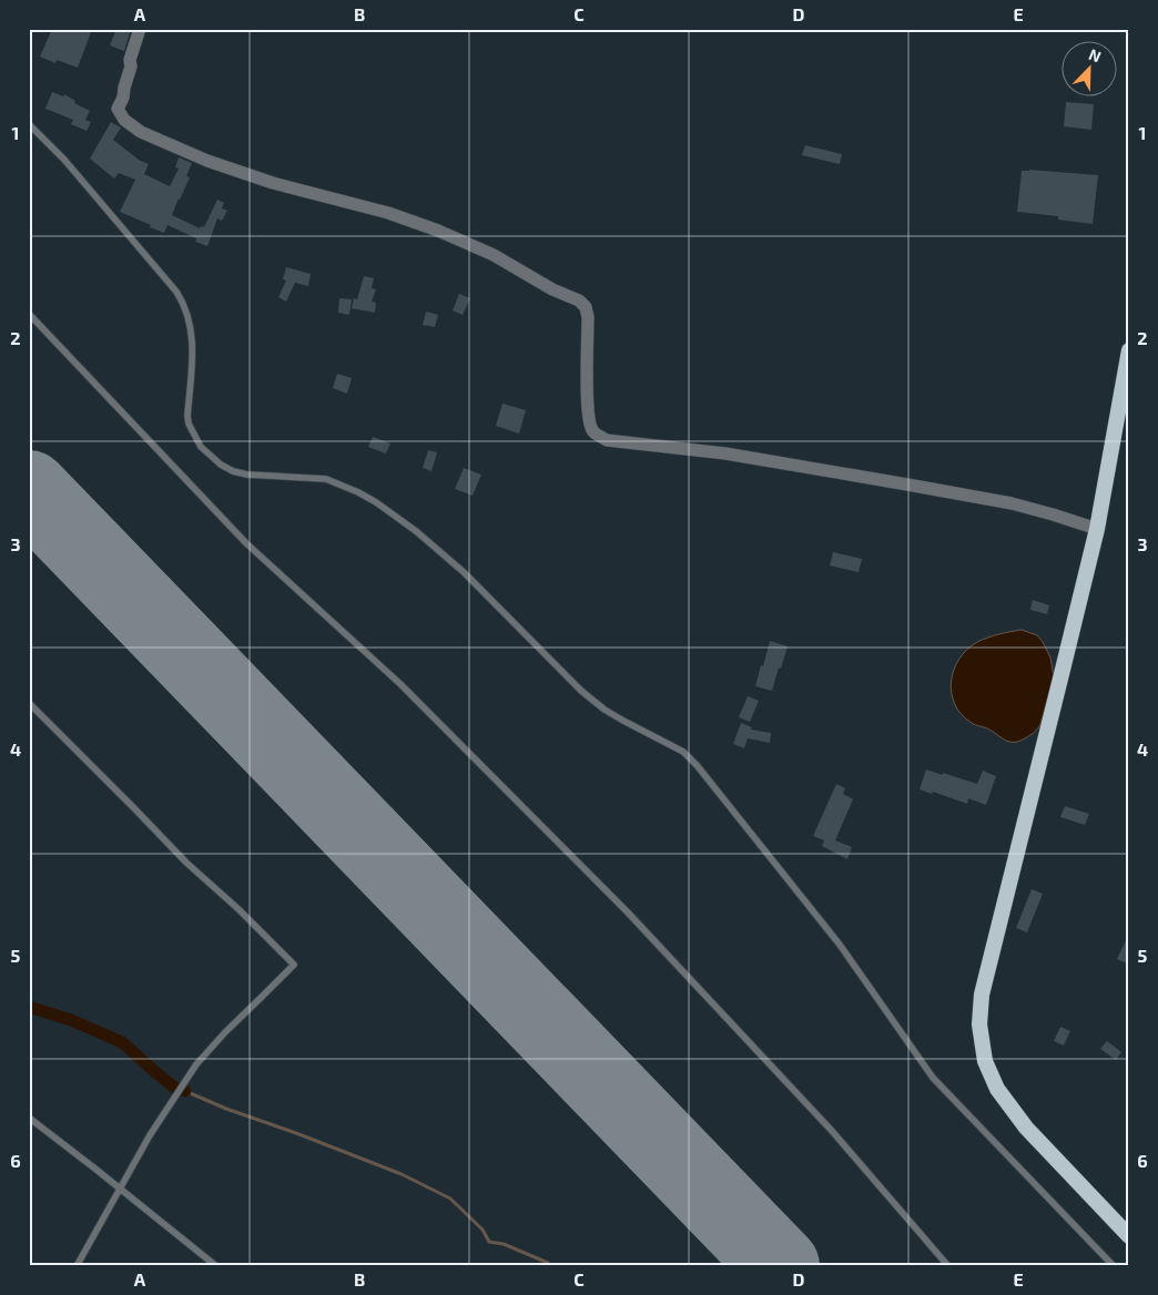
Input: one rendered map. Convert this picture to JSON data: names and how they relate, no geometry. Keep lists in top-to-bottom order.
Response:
{
  "north": "top right",
  "grid": {
    "columns": [
      "A",
      "B",
      "C",
      "D",
      "E"
    ],
    "rows": [
      "1",
      "2",
      "3",
      "4",
      "5",
      "6"
    ]
  }
}
